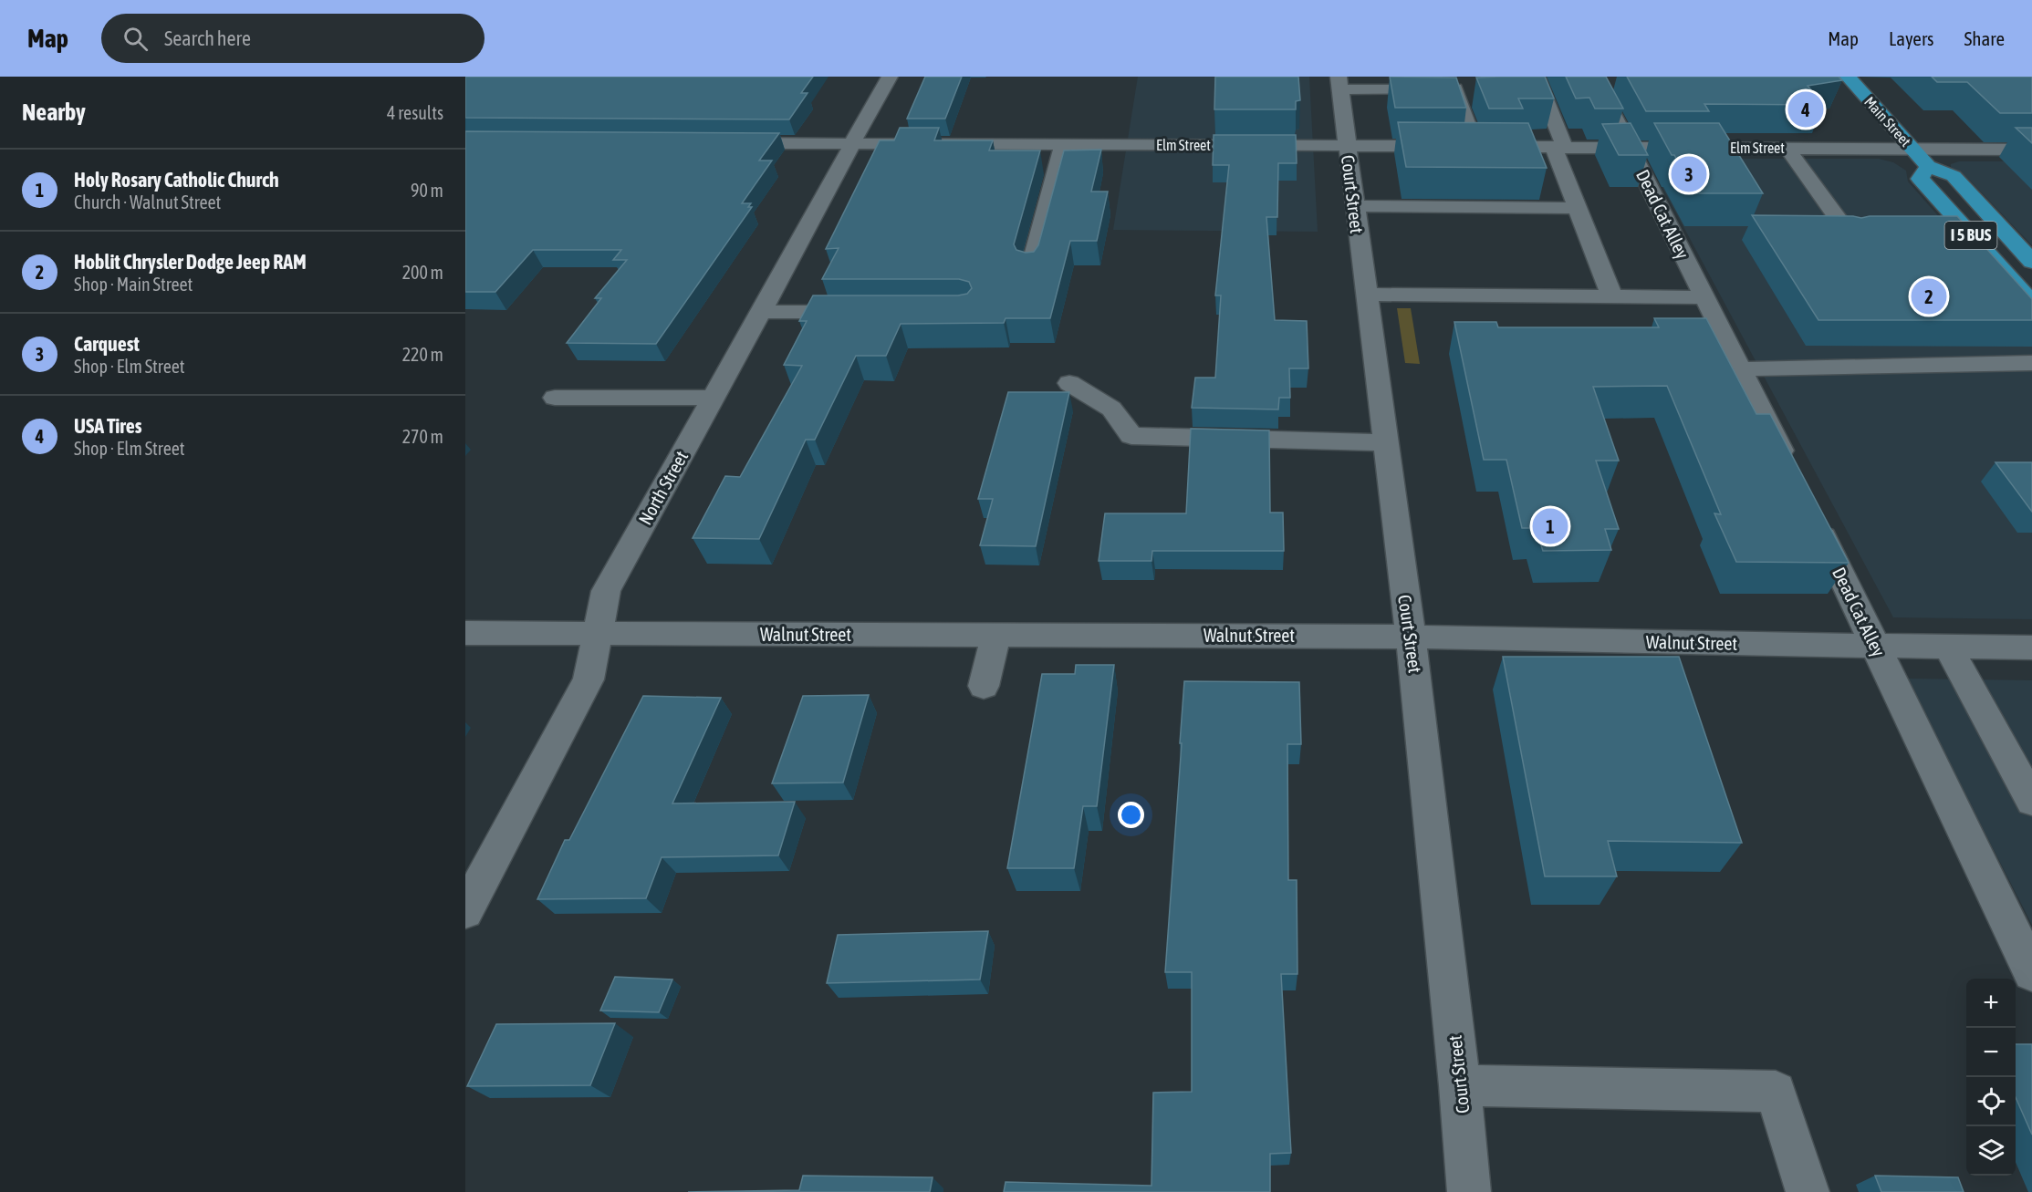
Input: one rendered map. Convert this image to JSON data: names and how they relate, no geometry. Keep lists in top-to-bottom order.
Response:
{
  "streets": {
    "main road": ["Main Street", "I 5 BUS"],
    "street": [
      "Elm Street",
      "Court Street",
      "Dead Cat Alley",
      "North Street",
      "Walnut Street"
    ]
  },
  "crossings": [
    ["Main Street", "Elm Street"],
    ["Main Street", "I 5 BUS"],
    ["Elm Street", "Court Street"],
    ["Elm Street", "Dead Cat Alley"],
    ["Elm Street", "North Street"],
    ["Court Street", "Walnut Street"],
    ["Dead Cat Alley", "Walnut Street"],
    ["North Street", "Walnut Street"]
  ],
  "page": {
    "header": "Map",
    "search": "Search here",
    "nav": ["Map", "Layers", "Share"],
    "heading": ["Nearby", "4 results"],
    "pins": [
      "4",
      "3",
      "2",
      "1"
    ],
    "list": [
      {
        "mark": "1",
        "name": "Holy Rosary Catholic Church",
        "note": "Church · Walnut Street",
        "value": "90 m"
      },
      {
        "mark": "2",
        "name": "Hoblit Chrysler Dodge Jeep RAM",
        "note": "Shop · Main Street",
        "value": "200 m"
      },
      {
        "mark": "3",
        "name": "Carquest",
        "note": "Shop · Elm Street",
        "value": "220 m"
      },
      {
        "mark": "4",
        "name": "USA Tires",
        "note": "Shop · Elm Street",
        "value": "270 m"
      }
    ],
    "map_buttons": ["+", "−"]
  }
}
